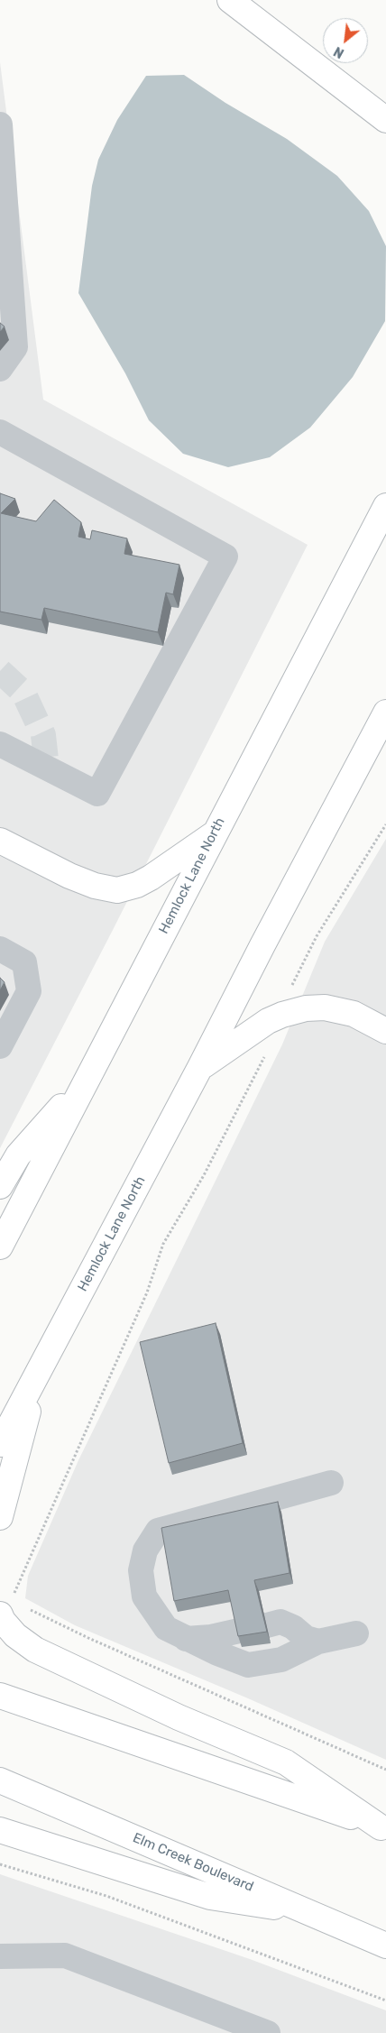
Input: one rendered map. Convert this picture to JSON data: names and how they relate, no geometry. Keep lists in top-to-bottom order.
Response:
{
  "streets": {
    "main road": ["Hemlock Lane North", "Elm Creek Boulevard"]
  },
  "north": "bottom left"
}
